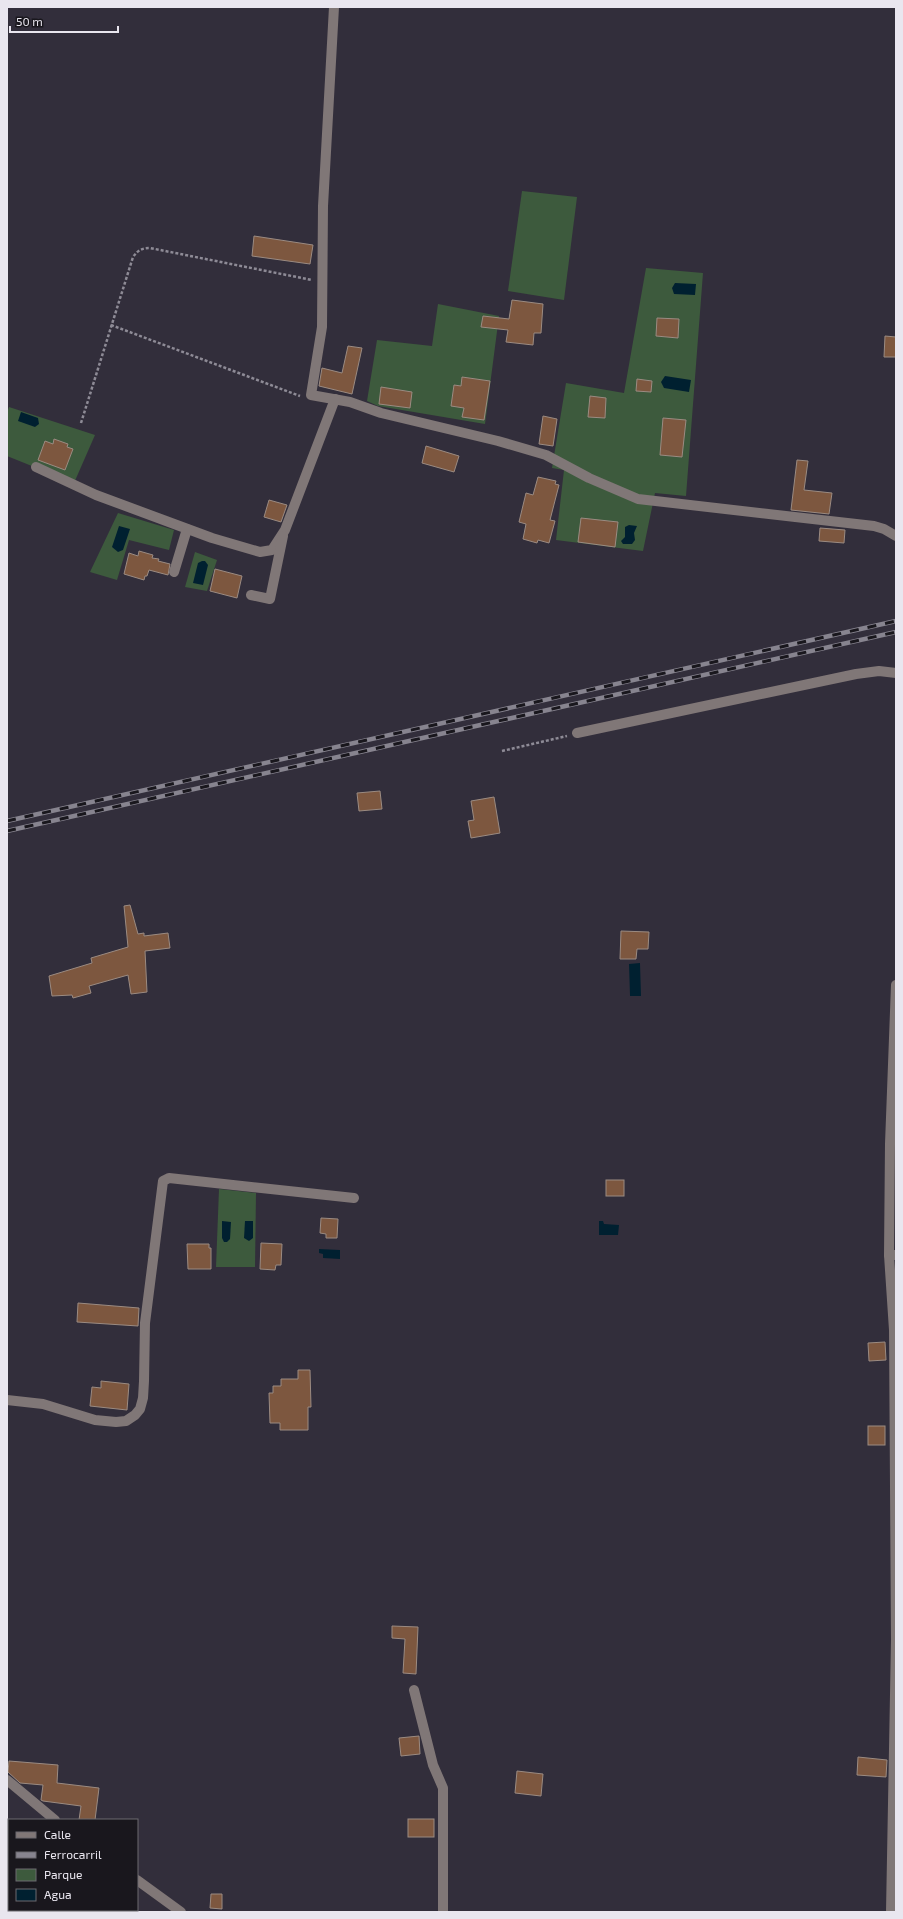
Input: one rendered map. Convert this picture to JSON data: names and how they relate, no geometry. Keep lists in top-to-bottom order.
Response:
{
  "legend": [
    "Calle",
    "Ferrocarril",
    "Parque",
    "Agua"
  ],
  "scale_bar": "50 m"
}
